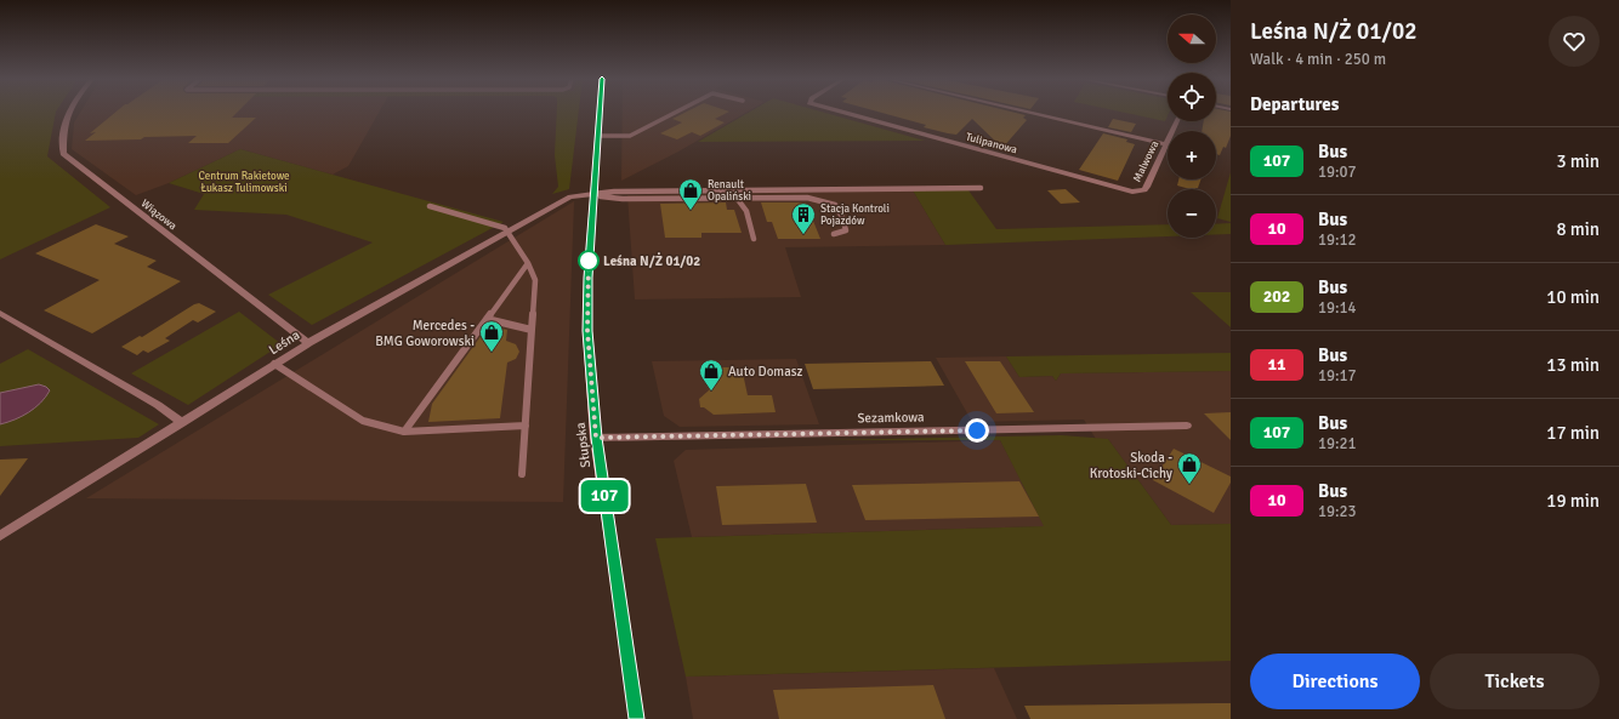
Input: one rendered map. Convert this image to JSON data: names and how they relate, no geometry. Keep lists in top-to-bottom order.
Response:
{
  "streets": {
    "main road": ["Słupska"],
    "street": [
      "Tulipanowa",
      "Malwowa",
      "Wiązowa",
      "Leśna",
      "Sezamkowa"
    ]
  },
  "crossings": [
    ["Tulipanowa", "Malwowa"],
    ["Wiązowa", "Leśna"],
    ["Leśna", "Słupska"],
    ["Sezamkowa", "Słupska"]
  ],
  "parks": ["Centrum Rakietowe Łukasz Tulimowski"],
  "places": {
    "shop": [
      "Renault Opaliński",
      "Mercedes - BMG Goworowski",
      "Auto Domasz",
      "Skoda - Krotoski-Cichy"
    ],
    "building": ["Stacja Kontroli Pojazdów"],
    "other": ["Leśna N/Ż 01/02"]
  },
  "lines": ["bus line 107"],
  "north": "left",
  "page": {
    "on_map": "107",
    "heading": [
      ["Leśna N/Ż 01/02", "Walk · 4 min · 250 m"],
      "Departures"
    ],
    "map_buttons": ["+", "−"],
    "list": [
      {
        "mark": "107",
        "name": "Bus",
        "note": "19:07",
        "value": "3 min"
      },
      {
        "mark": "10",
        "name": "Bus",
        "note": "19:12",
        "value": "8 min"
      },
      {
        "mark": "202",
        "name": "Bus",
        "note": "19:14",
        "value": "10 min"
      },
      {
        "mark": "11",
        "name": "Bus",
        "note": "19:17",
        "value": "13 min"
      },
      {
        "mark": "107",
        "name": "Bus",
        "note": "19:21",
        "value": "17 min"
      },
      {
        "mark": "10",
        "name": "Bus",
        "note": "19:23",
        "value": "19 min"
      }
    ],
    "buttons": ["Directions", "Tickets"]
  }
}
